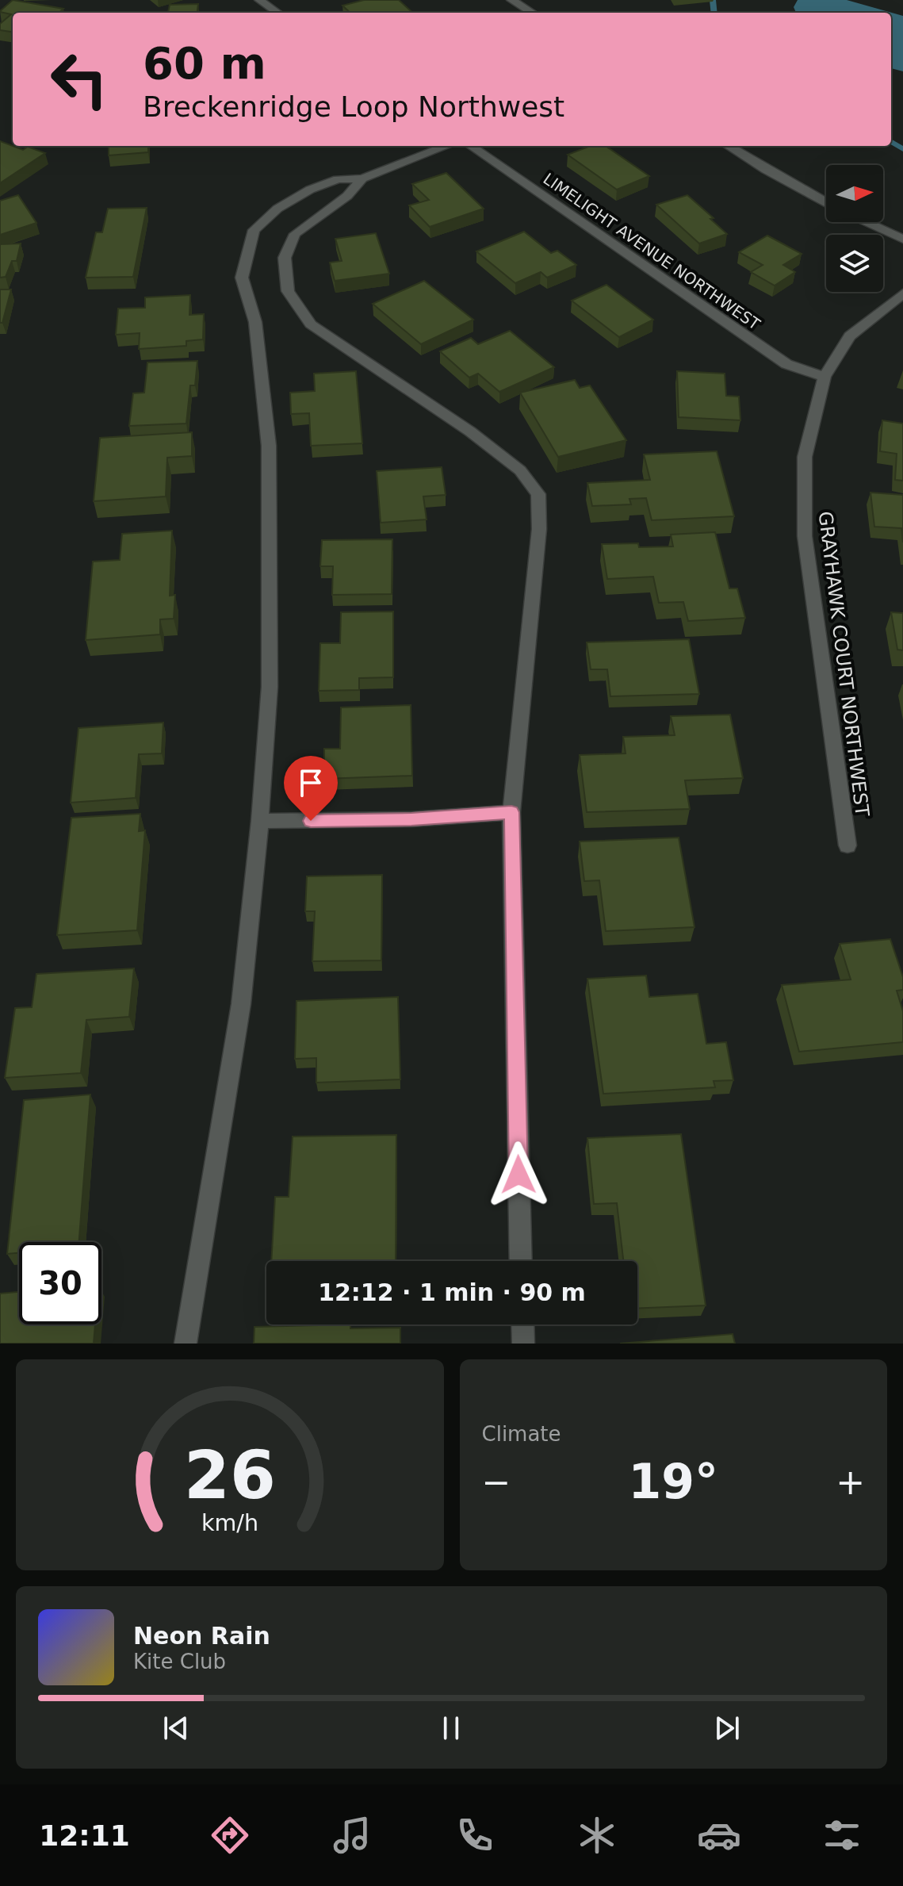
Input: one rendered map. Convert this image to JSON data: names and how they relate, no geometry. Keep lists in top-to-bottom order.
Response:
{
  "streets": {
    "street": ["LIMELIGHT AVENUE NORTHWEST", "GRAYHAWK COURT NORTHWEST"]
  },
  "crossings": [
    ["LIMELIGHT AVENUE NORTHWEST", "GRAYHAWK COURT NORTHWEST"]
  ],
  "north": "right",
  "page": {
    "turn": ["60 m", "Breckenridge Loop Northwest"],
    "limit": "30",
    "trip": "12:12 · 1 min · 90 m",
    "tile": "Climate",
    "heat": ["−", "19°", "+"],
    "song": ["Neon Rain", "Kite Club"],
    "tabs": "12:11",
    "gauge": ["26", "km/h"]
  }
}
